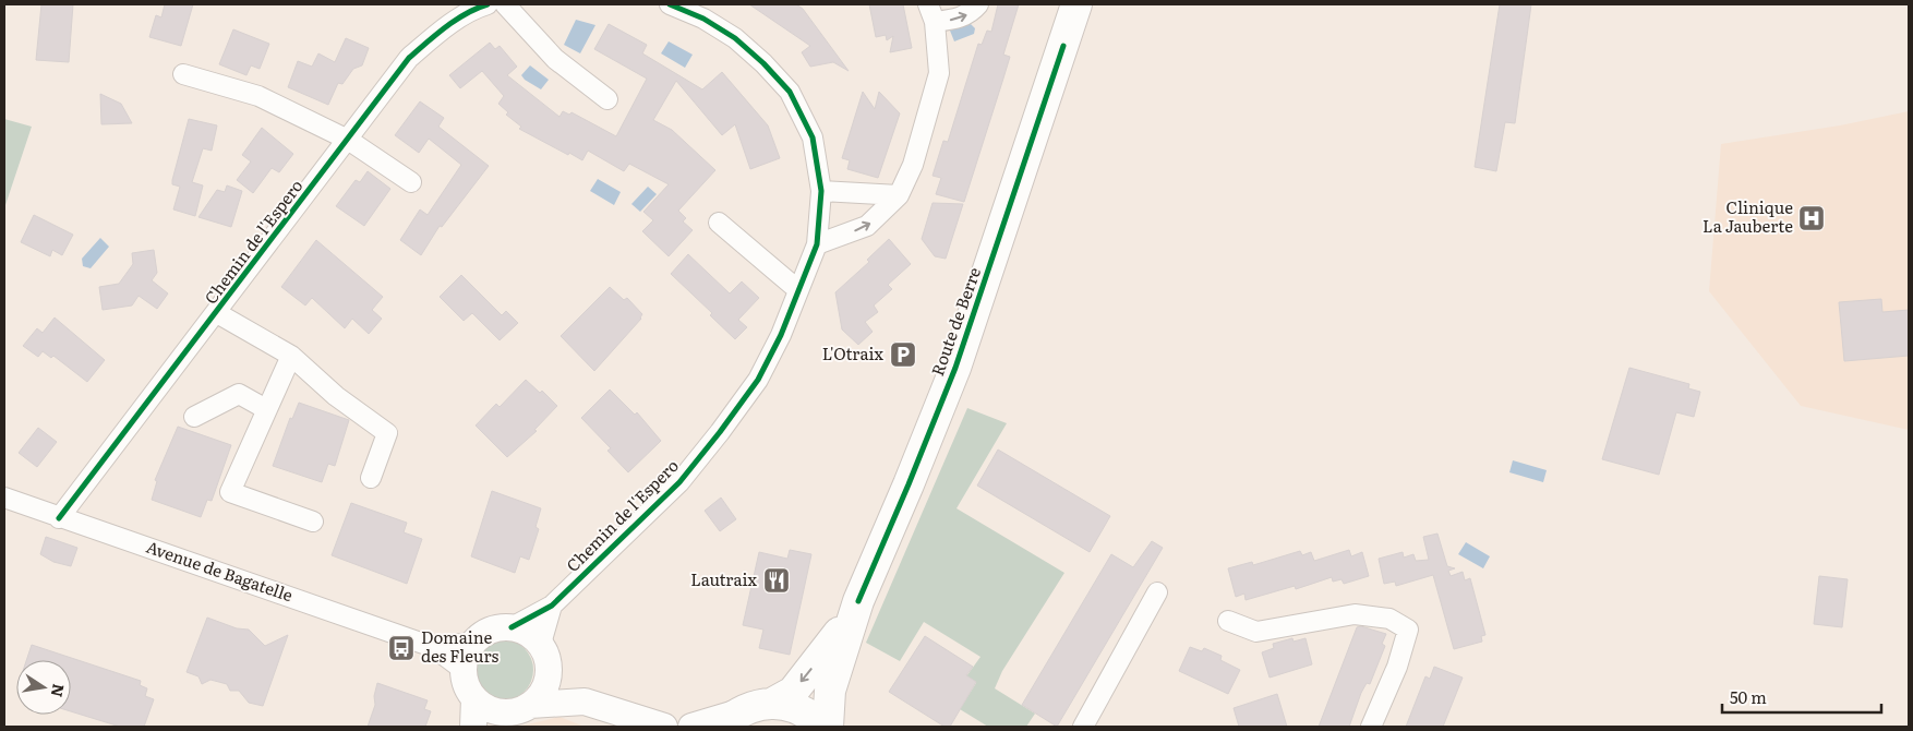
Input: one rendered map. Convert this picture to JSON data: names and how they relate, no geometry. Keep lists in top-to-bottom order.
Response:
{
  "streets": {
    "main road": ["Route de Berre"],
    "street": ["Chemin de l'Espero", "Avenue de Bagatelle"]
  },
  "crossings": [
    ["Chemin de l'Espero", "Avenue de Bagatelle"]
  ],
  "places": {
    "hospital": ["Clinique La Jauberte"],
    "parking": ["L'Otraix"],
    "restaurant": ["Lautraix"],
    "bus stop": ["Domaine des Fleurs"]
  },
  "scale_bar": "50 m",
  "north": "right"
}
